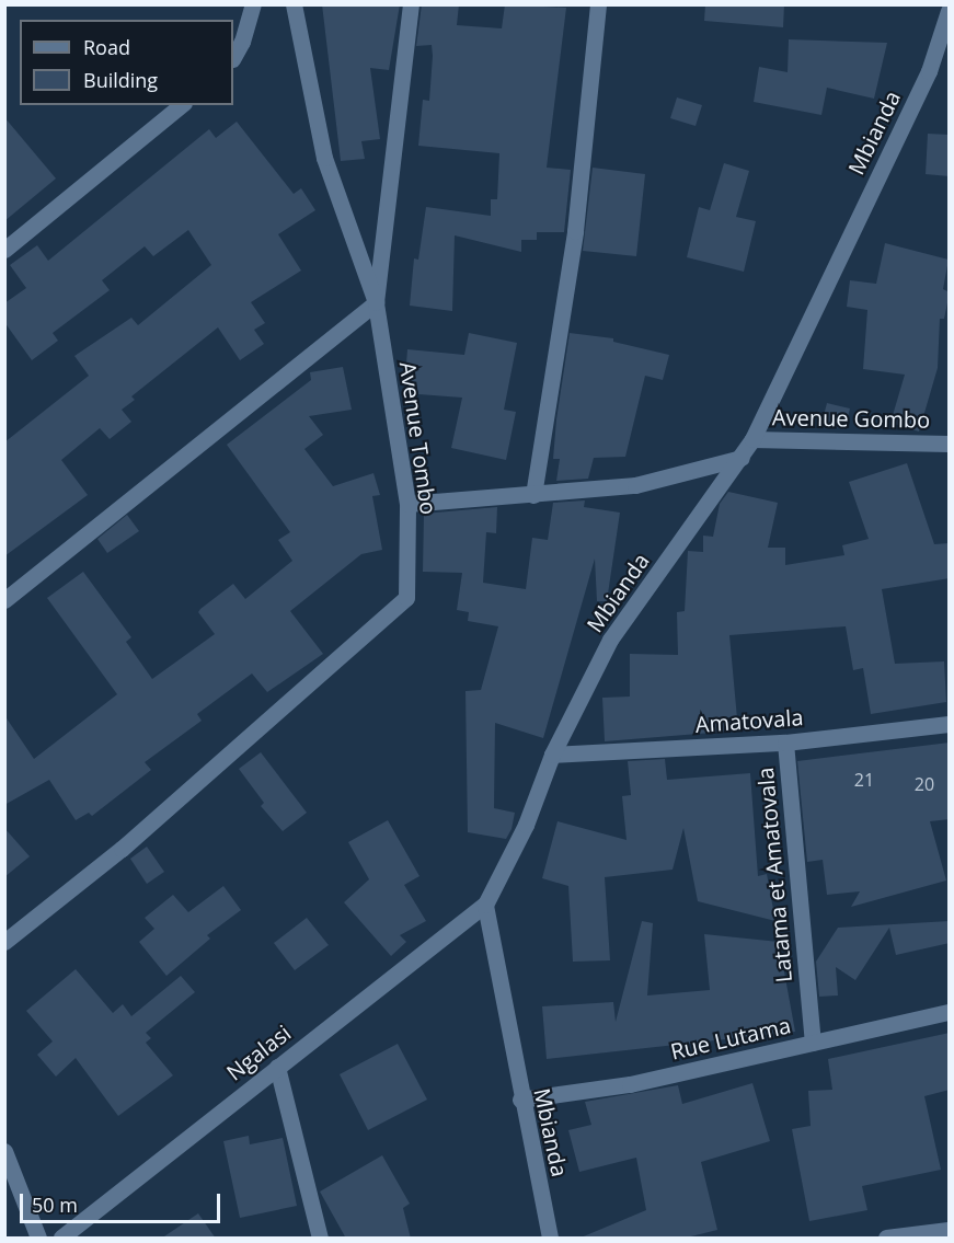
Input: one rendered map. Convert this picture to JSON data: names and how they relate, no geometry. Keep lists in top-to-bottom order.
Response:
{
  "streets": {
    "street": [
      "Mbianda",
      "Avenue Gombo",
      "Avenue Tombo",
      "Amatovala",
      "Latama et Amatovala",
      "Rue Lutama",
      "Ngalasi"
    ]
  },
  "crossings": [
    ["Mbianda", "Avenue Gombo"],
    ["Mbianda", "Amatovala"],
    ["Mbianda", "Rue Lutama"],
    ["Mbianda", "Ngalasi"],
    ["Amatovala", "Latama et Amatovala"],
    ["Latama et Amatovala", "Rue Lutama"]
  ],
  "house_numbers": ["21", "20"],
  "legend": ["Road", "Building"],
  "scale_bar": "50 m"
}
